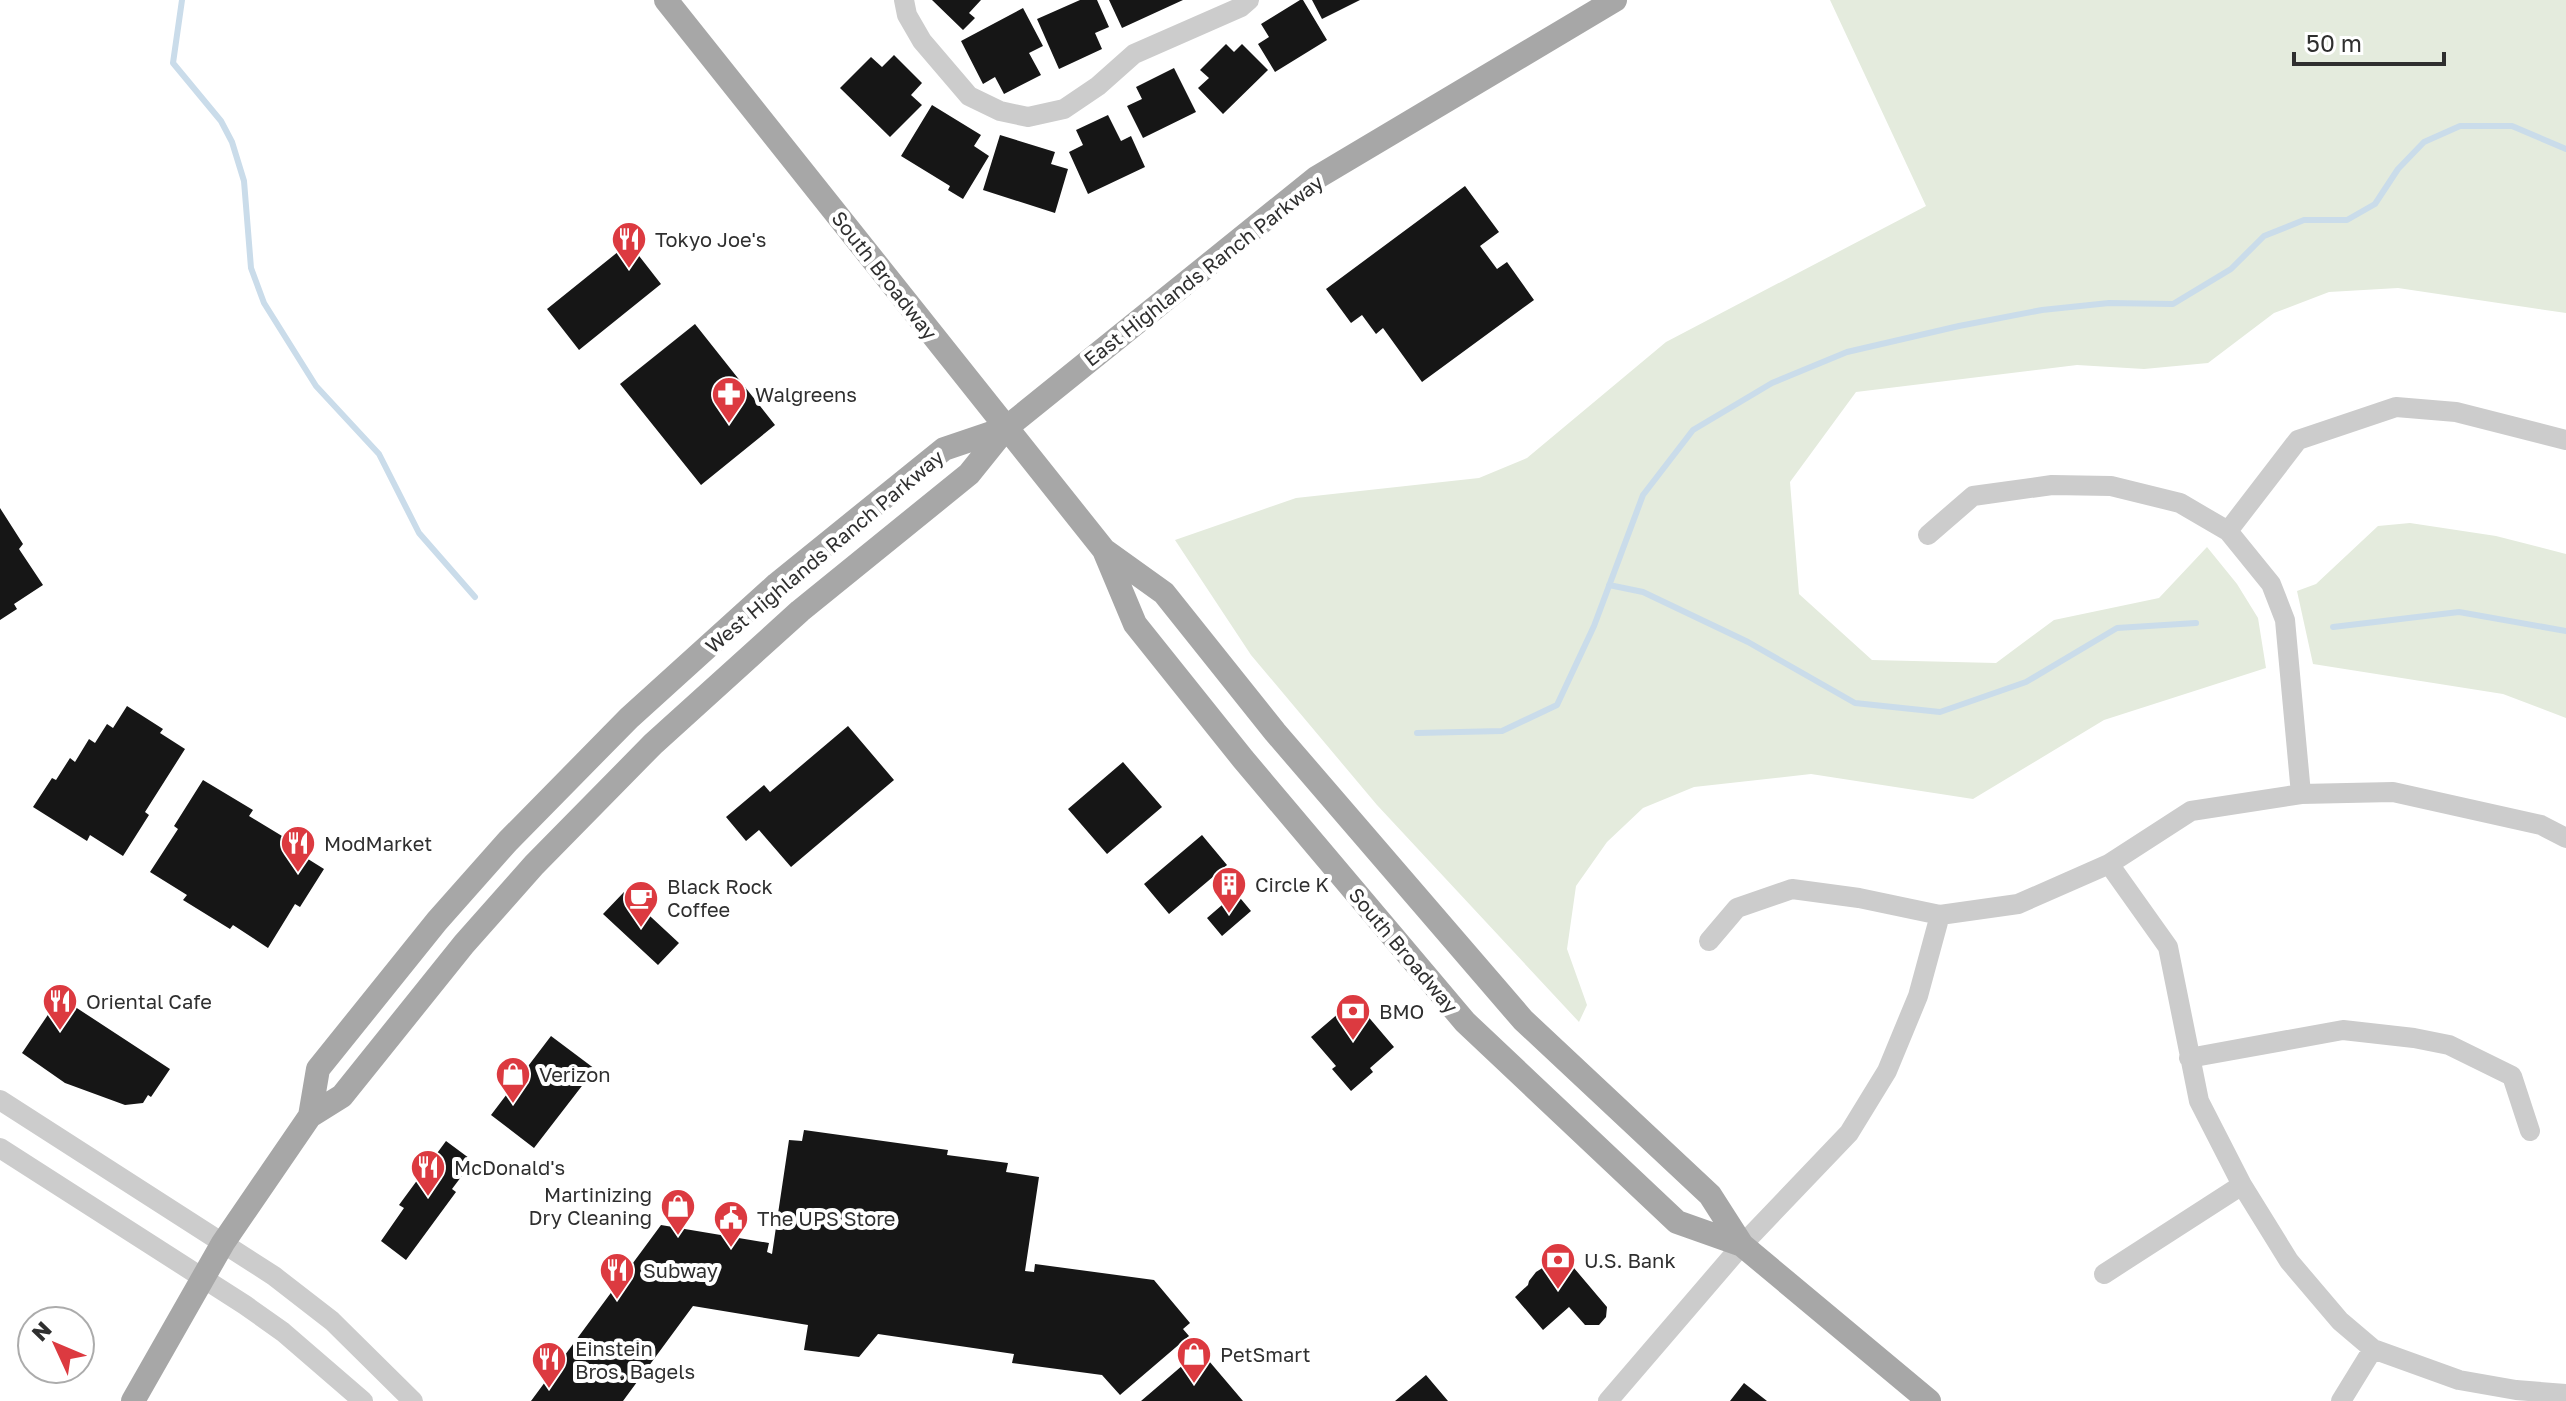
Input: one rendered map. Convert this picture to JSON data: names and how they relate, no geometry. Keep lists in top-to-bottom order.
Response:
{
  "streets": {
    "main road": ["East Highlands Ranch Parkway", "South Broadway", "West Highlands Ranch Parkway"]
  },
  "crossings": [
    ["East Highlands Ranch Parkway", "South Broadway"],
    ["East Highlands Ranch Parkway", "West Highlands Ranch Parkway"],
    ["South Broadway", "West Highlands Ranch Parkway"]
  ],
  "places": {
    "restaurant": [
      "Tokyo Joe's",
      "ModMarket",
      "Oriental Cafe",
      "McDonald's",
      "Subway",
      "Einstein Bros. Bagels"
    ],
    "pharmacy": ["Walgreens"],
    "building": ["Circle K"],
    "cafe": ["Black Rock Coffee"],
    "bank": ["BMO", "U.S. Bank"],
    "shop": ["Verizon", "Martinizing Dry Cleaning", "PetSmart"],
    "public building": ["The UPS Store"]
  },
  "scale_bar": "50 m",
  "north": "top left"
}
